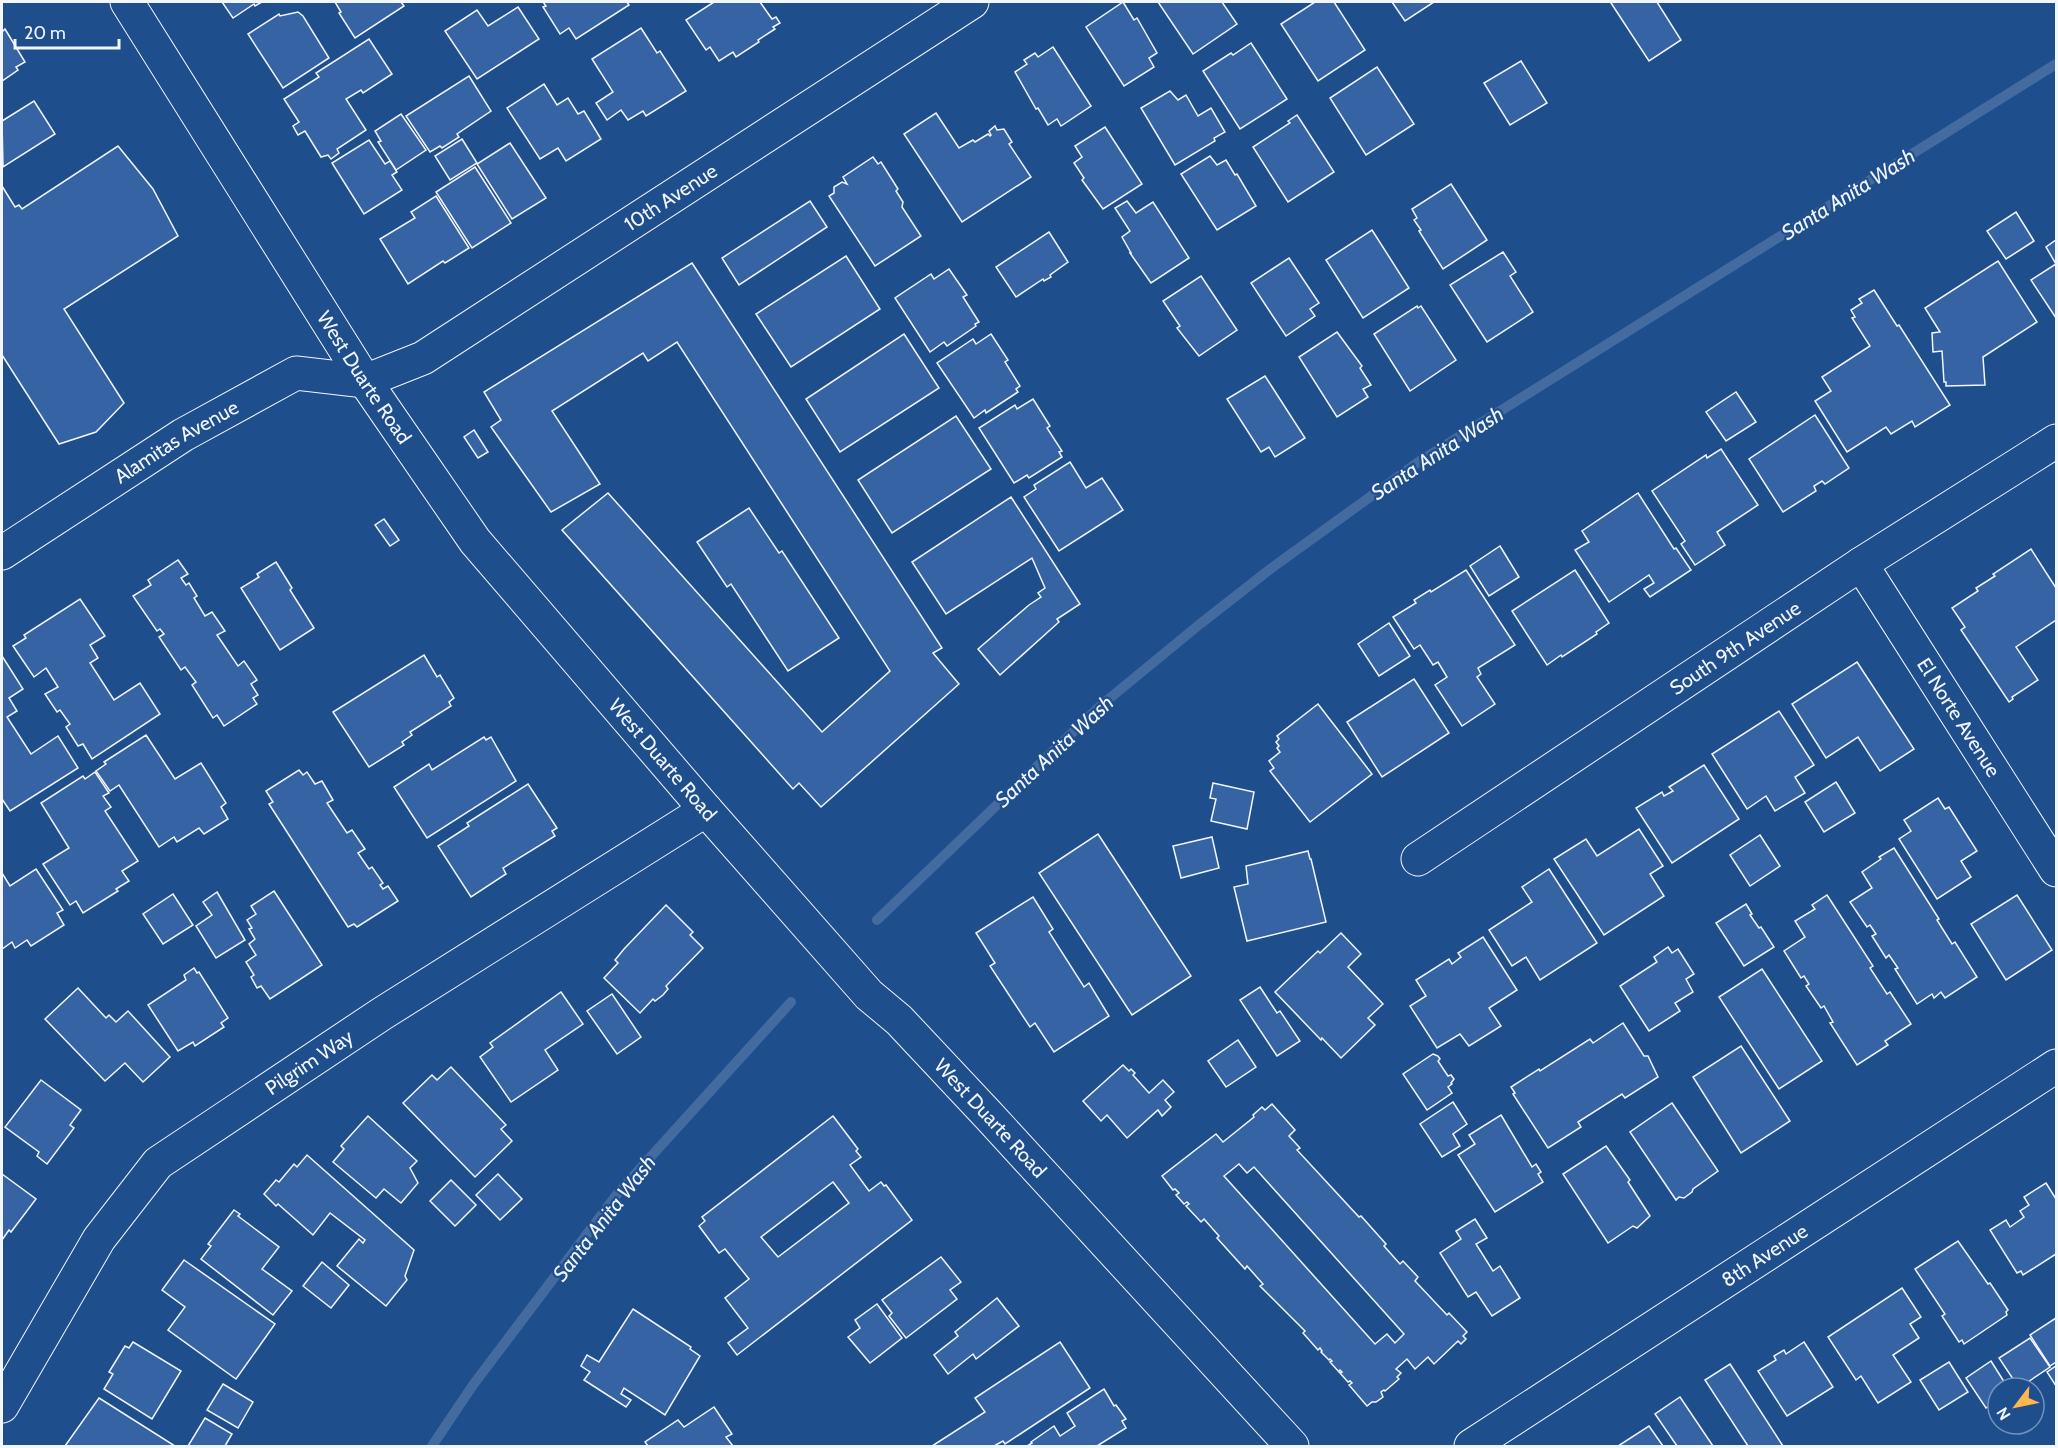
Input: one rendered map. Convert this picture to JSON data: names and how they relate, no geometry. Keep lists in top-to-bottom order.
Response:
{
  "streets": {
    "street": [
      "10th Avenue",
      "West Duarte Road",
      "Alamitas Avenue",
      "South 9th Avenue",
      "El Norte Avenue",
      "Pilgrim Way",
      "8th Avenue"
    ]
  },
  "crossings": [
    ["10th Avenue", "West Duarte Road"],
    ["10th Avenue", "Alamitas Avenue"],
    ["West Duarte Road", "Alamitas Avenue"],
    ["West Duarte Road", "Pilgrim Way"],
    ["South 9th Avenue", "El Norte Avenue"]
  ],
  "water": ["Santa Anita Wash"],
  "scale_bar": "20 m",
  "north": "bottom left"
}
